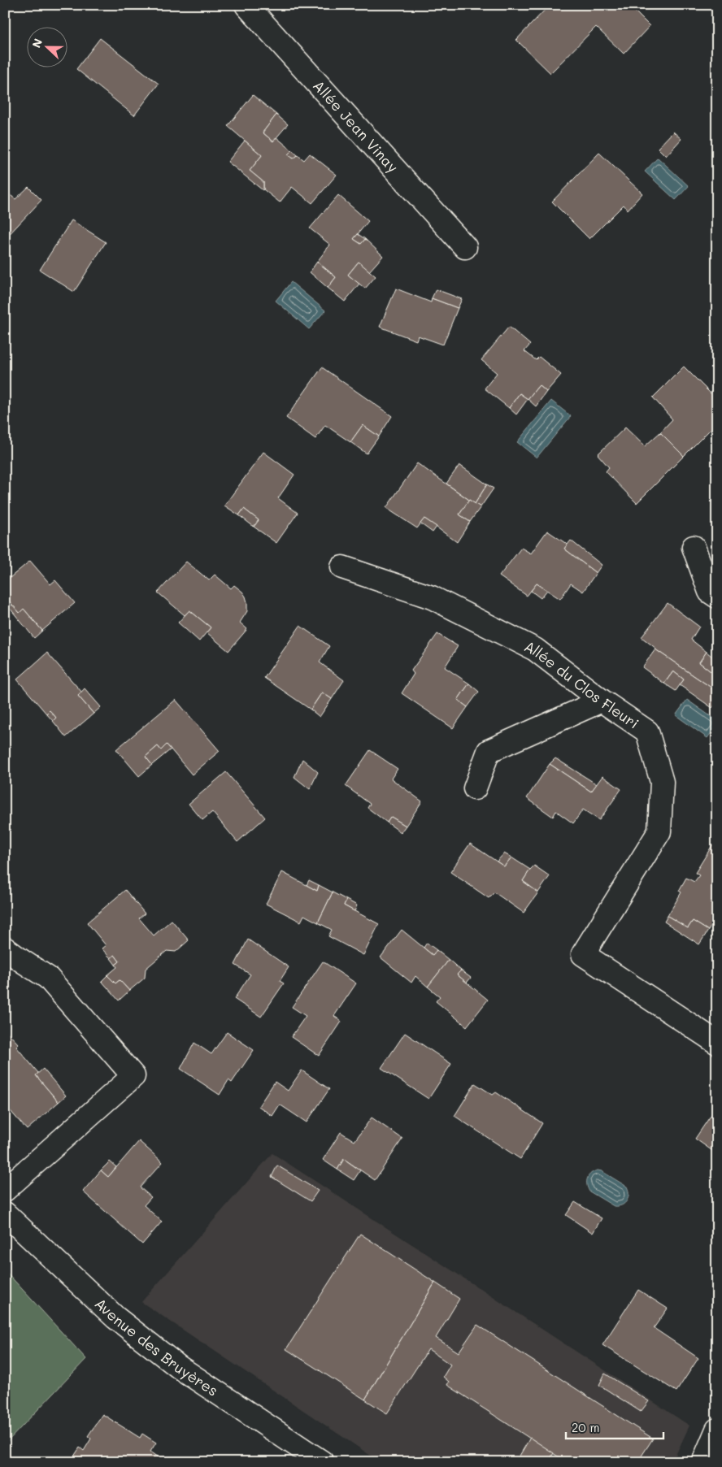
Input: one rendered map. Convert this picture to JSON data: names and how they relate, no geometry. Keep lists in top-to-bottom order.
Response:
{
  "streets": {
    "street": ["Allée Jean Vinay", "Allée du Clos Fleuri", "Avenue des Bruyères"]
  },
  "scale_bar": "20 m",
  "north": "left"
}
